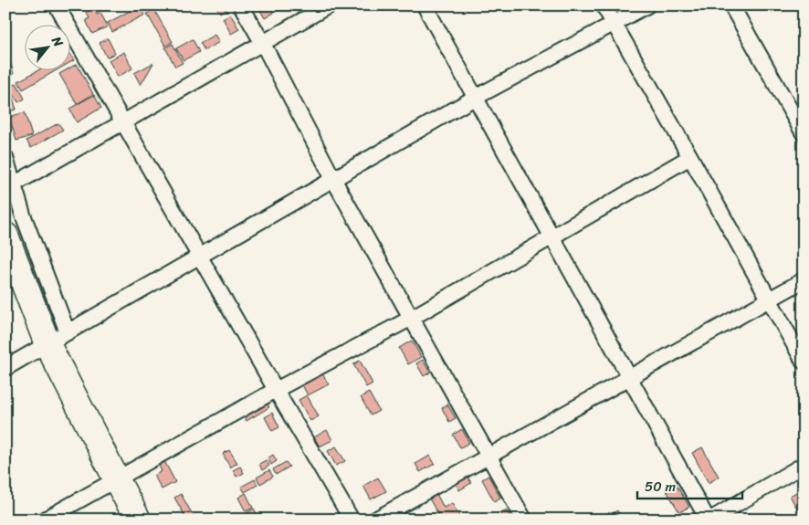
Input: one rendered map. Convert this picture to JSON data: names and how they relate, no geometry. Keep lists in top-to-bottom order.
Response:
{
  "scale_bar": "50 m",
  "north": "top right"
}
